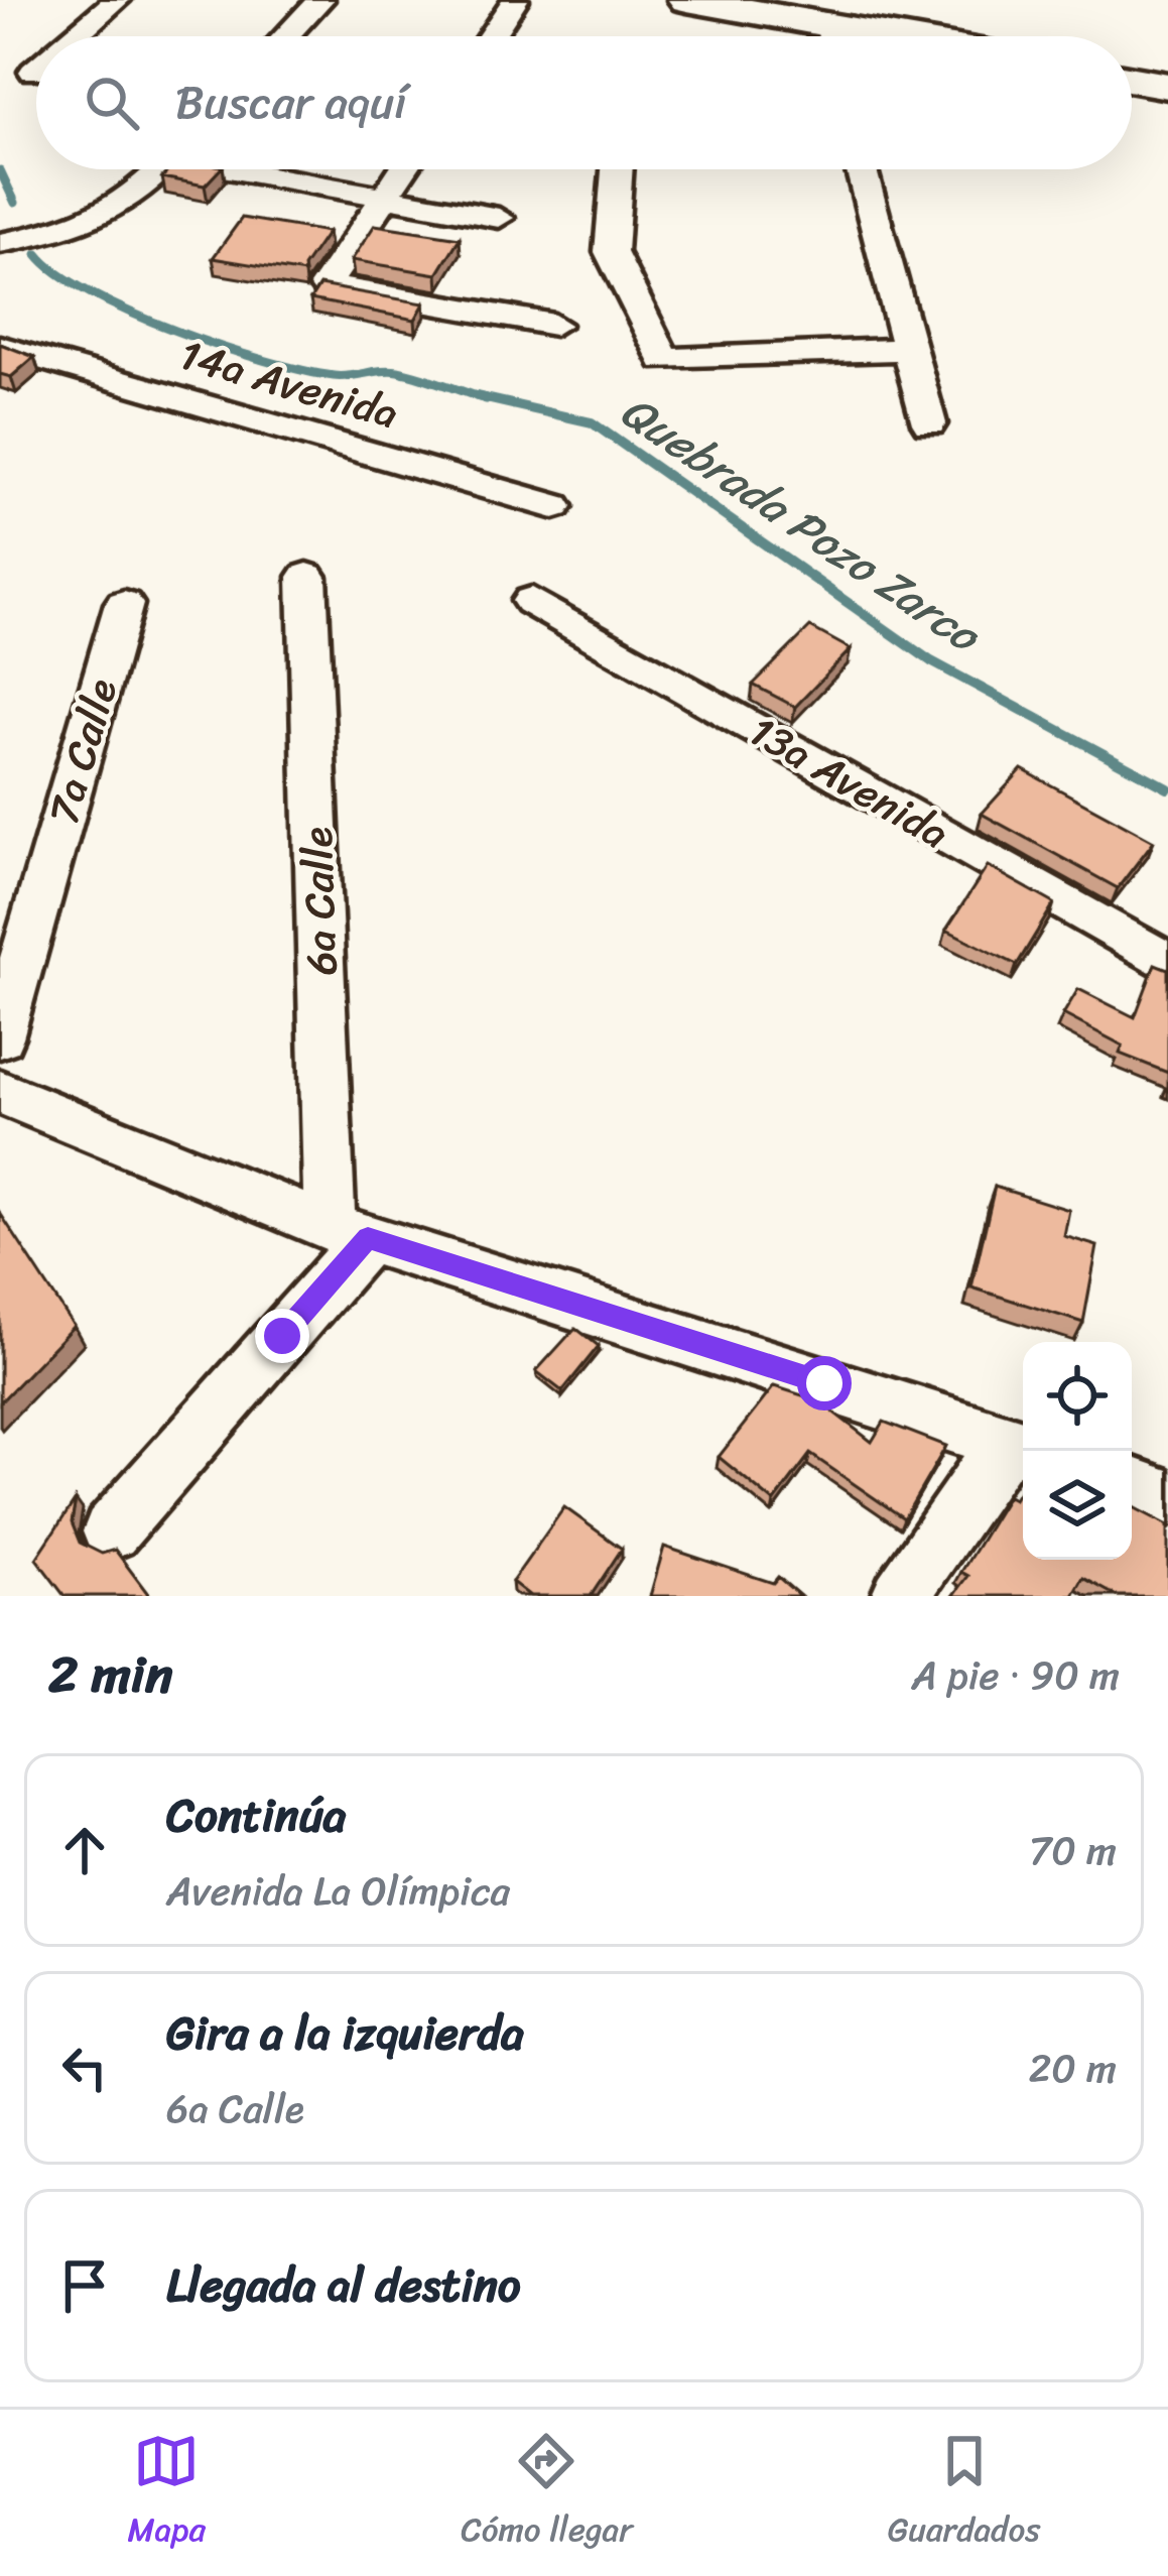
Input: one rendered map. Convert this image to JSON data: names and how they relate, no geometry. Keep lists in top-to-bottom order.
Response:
{
  "streets": {
    "street": [
      "14a Avenida",
      "7a Calle",
      "13a Avenida",
      "6a Calle"
    ]
  },
  "water": ["Quebrada Pozo Zarco"],
  "page": {
    "search": "Buscar aquí",
    "heading": ["2 min", "A pie · 90 m"],
    "list": [
      ["Continúa", "Avenida La Olímpica", "70 m"],
      ["Gira a la izquierda", "6a Calle", "20 m"],
      "Llegada al destino"
    ],
    "nav": ["Mapa", "Cómo llegar", "Guardados"]
  }
}
